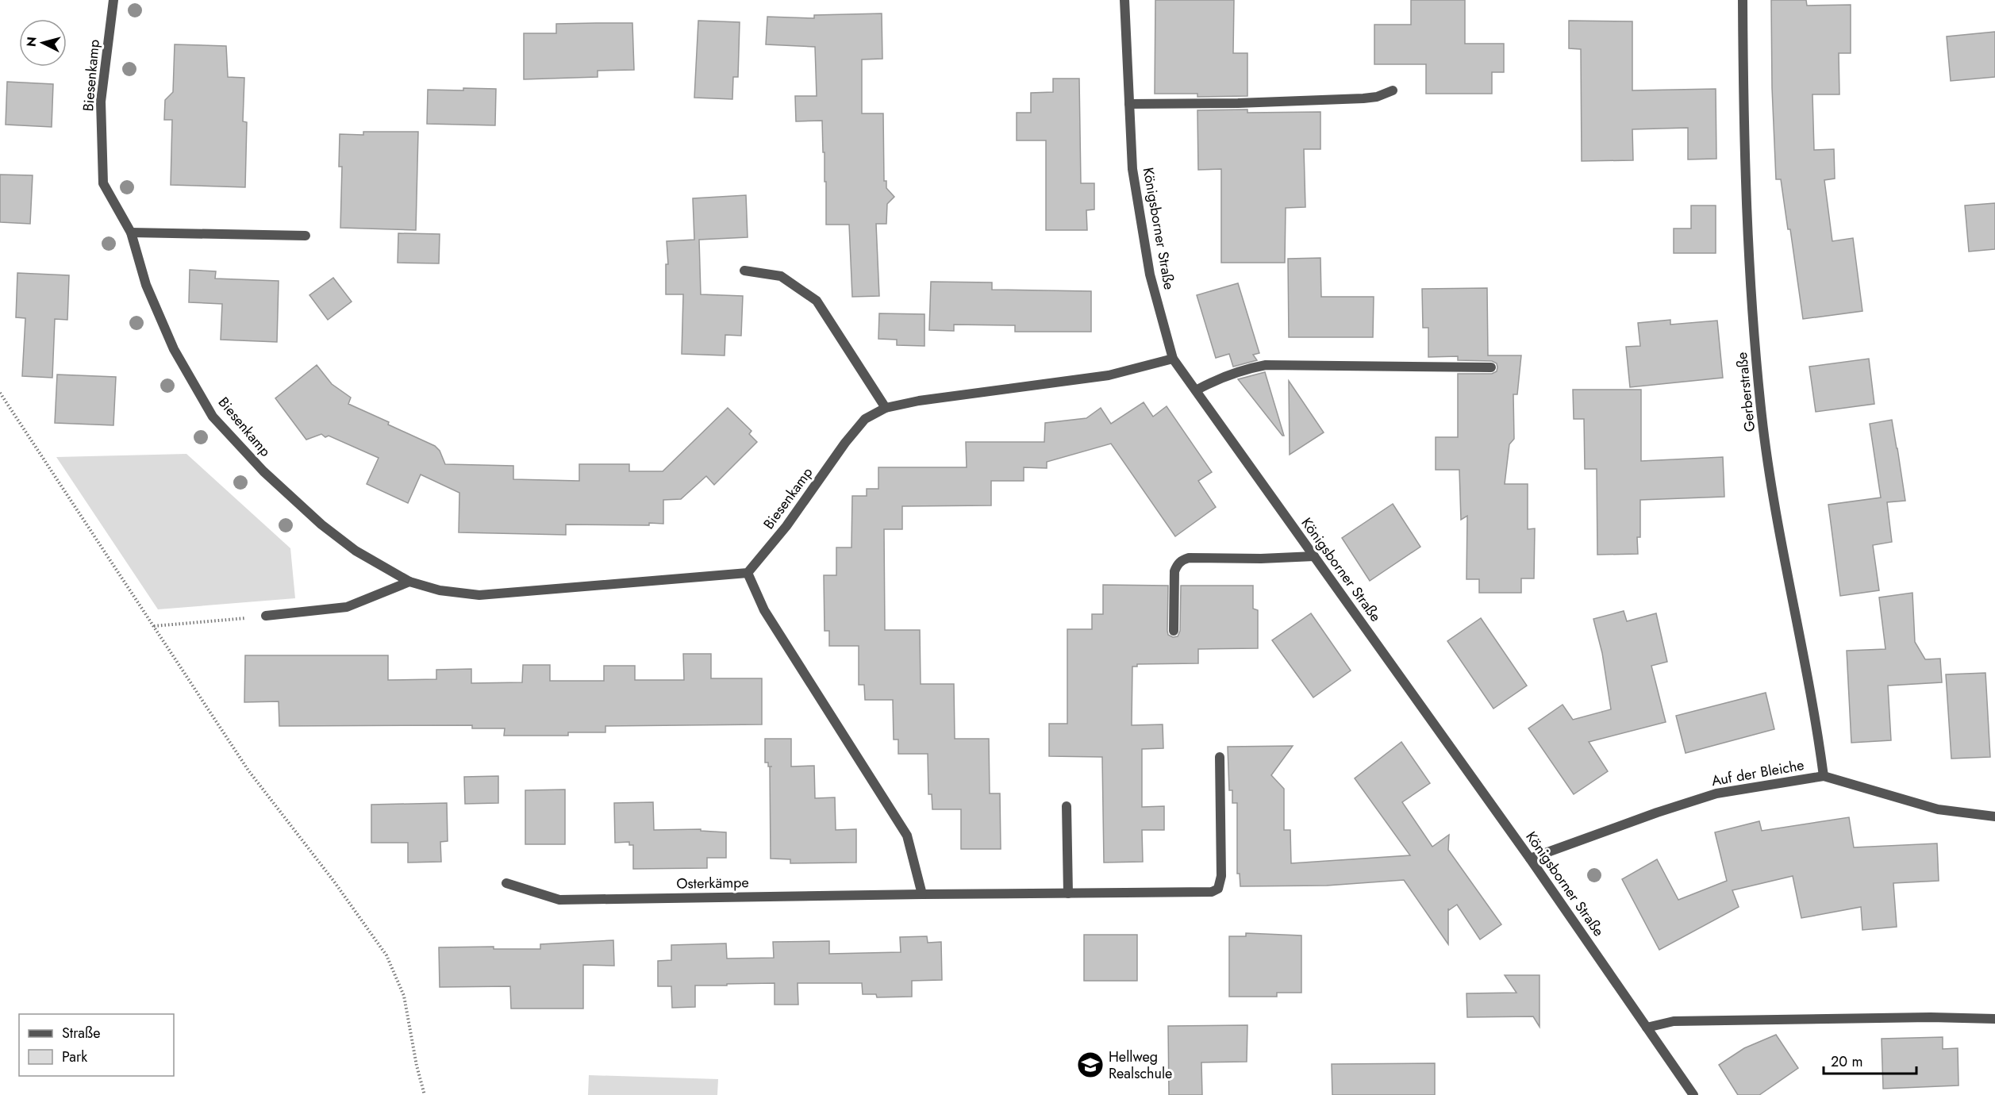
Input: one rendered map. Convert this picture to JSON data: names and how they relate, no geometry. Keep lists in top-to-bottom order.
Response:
{
  "streets": {
    "street": [
      "Biesenkamp",
      "Königsborner Straße",
      "Gerberstraße",
      "Auf der Bleiche",
      "Osterkämpe"
    ]
  },
  "crossings": [
    ["Biesenkamp", "Königsborner Straße"],
    ["Königsborner Straße", "Auf der Bleiche"],
    ["Gerberstraße", "Auf der Bleiche"]
  ],
  "places": {
    "school or university": ["Hellweg Realschule"]
  },
  "legend": ["Straße", "Park"],
  "scale_bar": "20 m",
  "north": "left"
}
